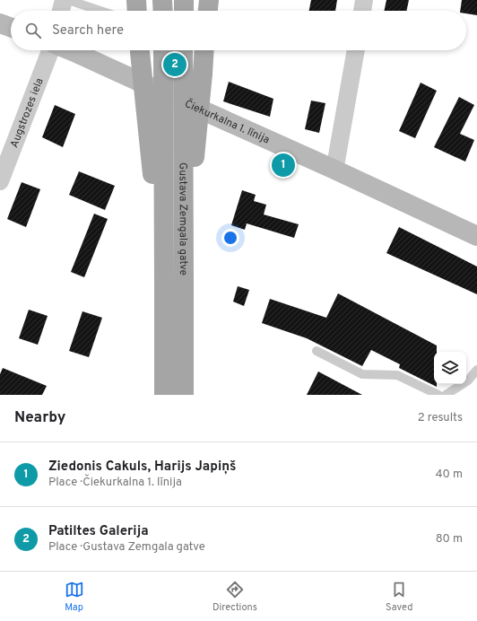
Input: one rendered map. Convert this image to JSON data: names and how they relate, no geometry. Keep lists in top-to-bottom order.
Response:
{
  "streets": {
    "main road": ["Gustava Zemgala gatve"],
    "street": ["Augstrozes iela", "Čiekurkalna 1. līnija"]
  },
  "page": {
    "search": "Search here",
    "pins": ["2", "1"],
    "heading": ["Nearby", "2 results"],
    "list": [
      {
        "mark": "1",
        "name": "Ziedonis Cakuls, Harijs Japiņš",
        "note": "Place · Čiekurkalna 1. līnija",
        "value": "40 m"
      },
      {
        "mark": "2",
        "name": "Patiltes Galerija",
        "note": "Place · Gustava Zemgala gatve",
        "value": "80 m"
      }
    ],
    "nav": ["Map", "Directions", "Saved"]
  }
}
